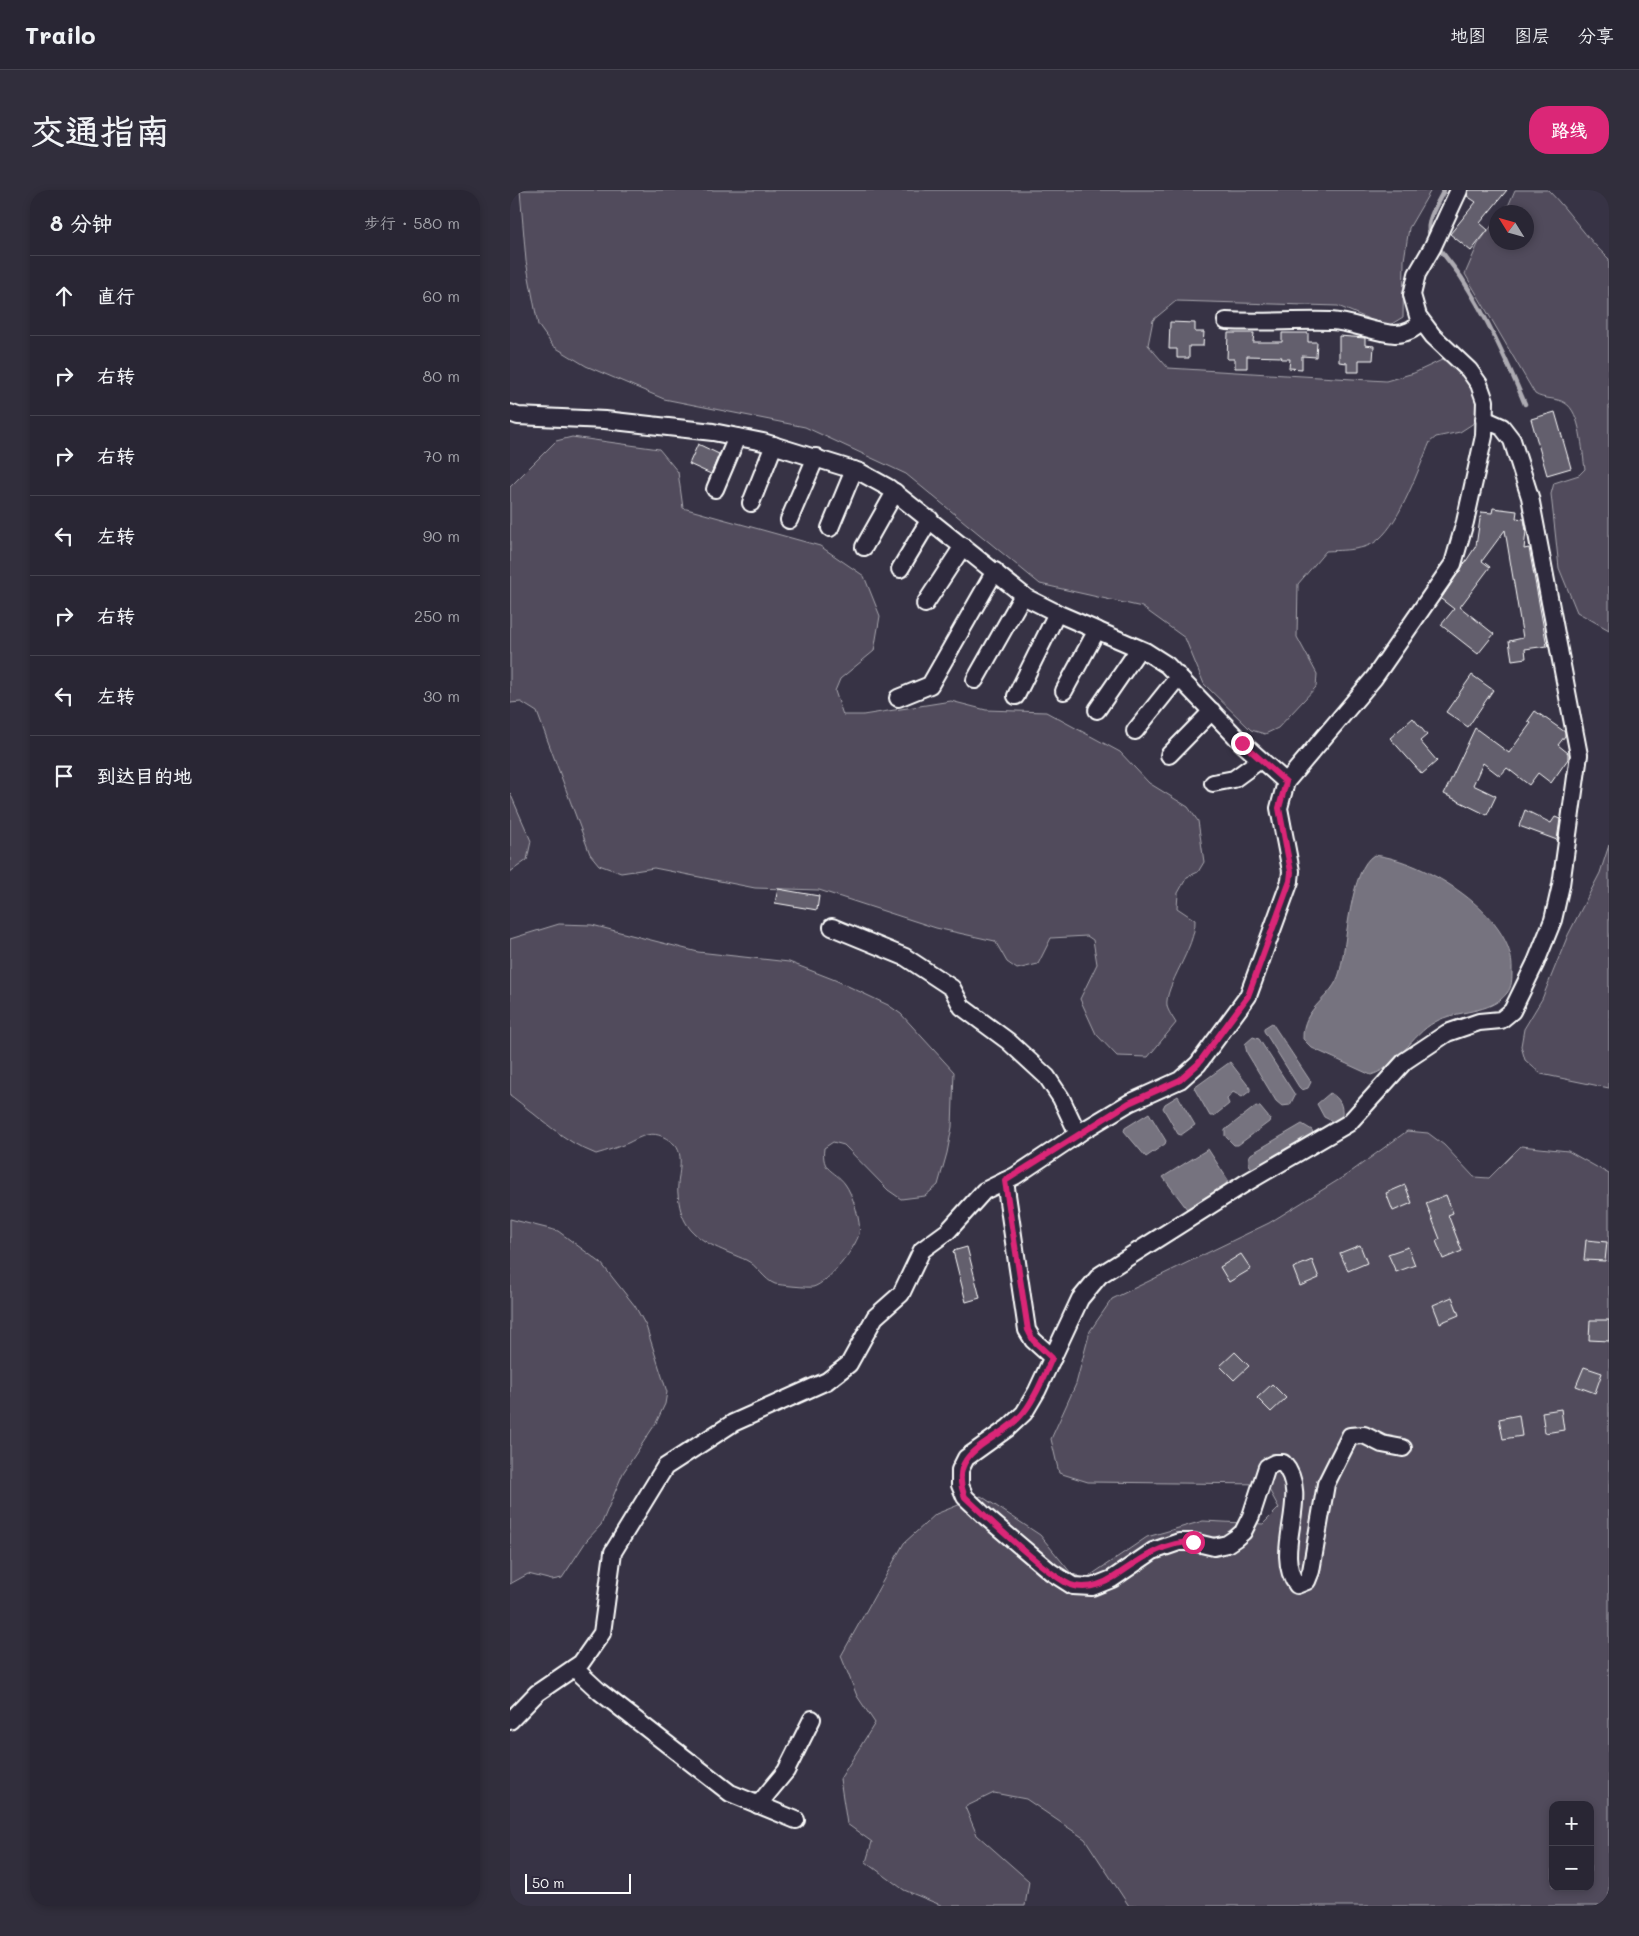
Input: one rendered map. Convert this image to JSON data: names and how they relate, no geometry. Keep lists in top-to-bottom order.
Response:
{
  "scale_bar": "50 m",
  "north": "top left",
  "page": {
    "header": "Trailo",
    "nav": ["地图", "图层", "分享"],
    "buttons": "路线",
    "title": "交通指南",
    "heading": ["8 分钟", "步行 · 580 m"],
    "list": [
      ["直行", "60 m"],
      ["右转", "80 m"],
      ["右转", "70 m"],
      ["左转", "90 m"],
      ["右转", "250 m"],
      ["左转", "30 m"],
      "到达目的地"
    ],
    "map_buttons": ["+", "−"],
    "scale": "50 m"
  }
}
